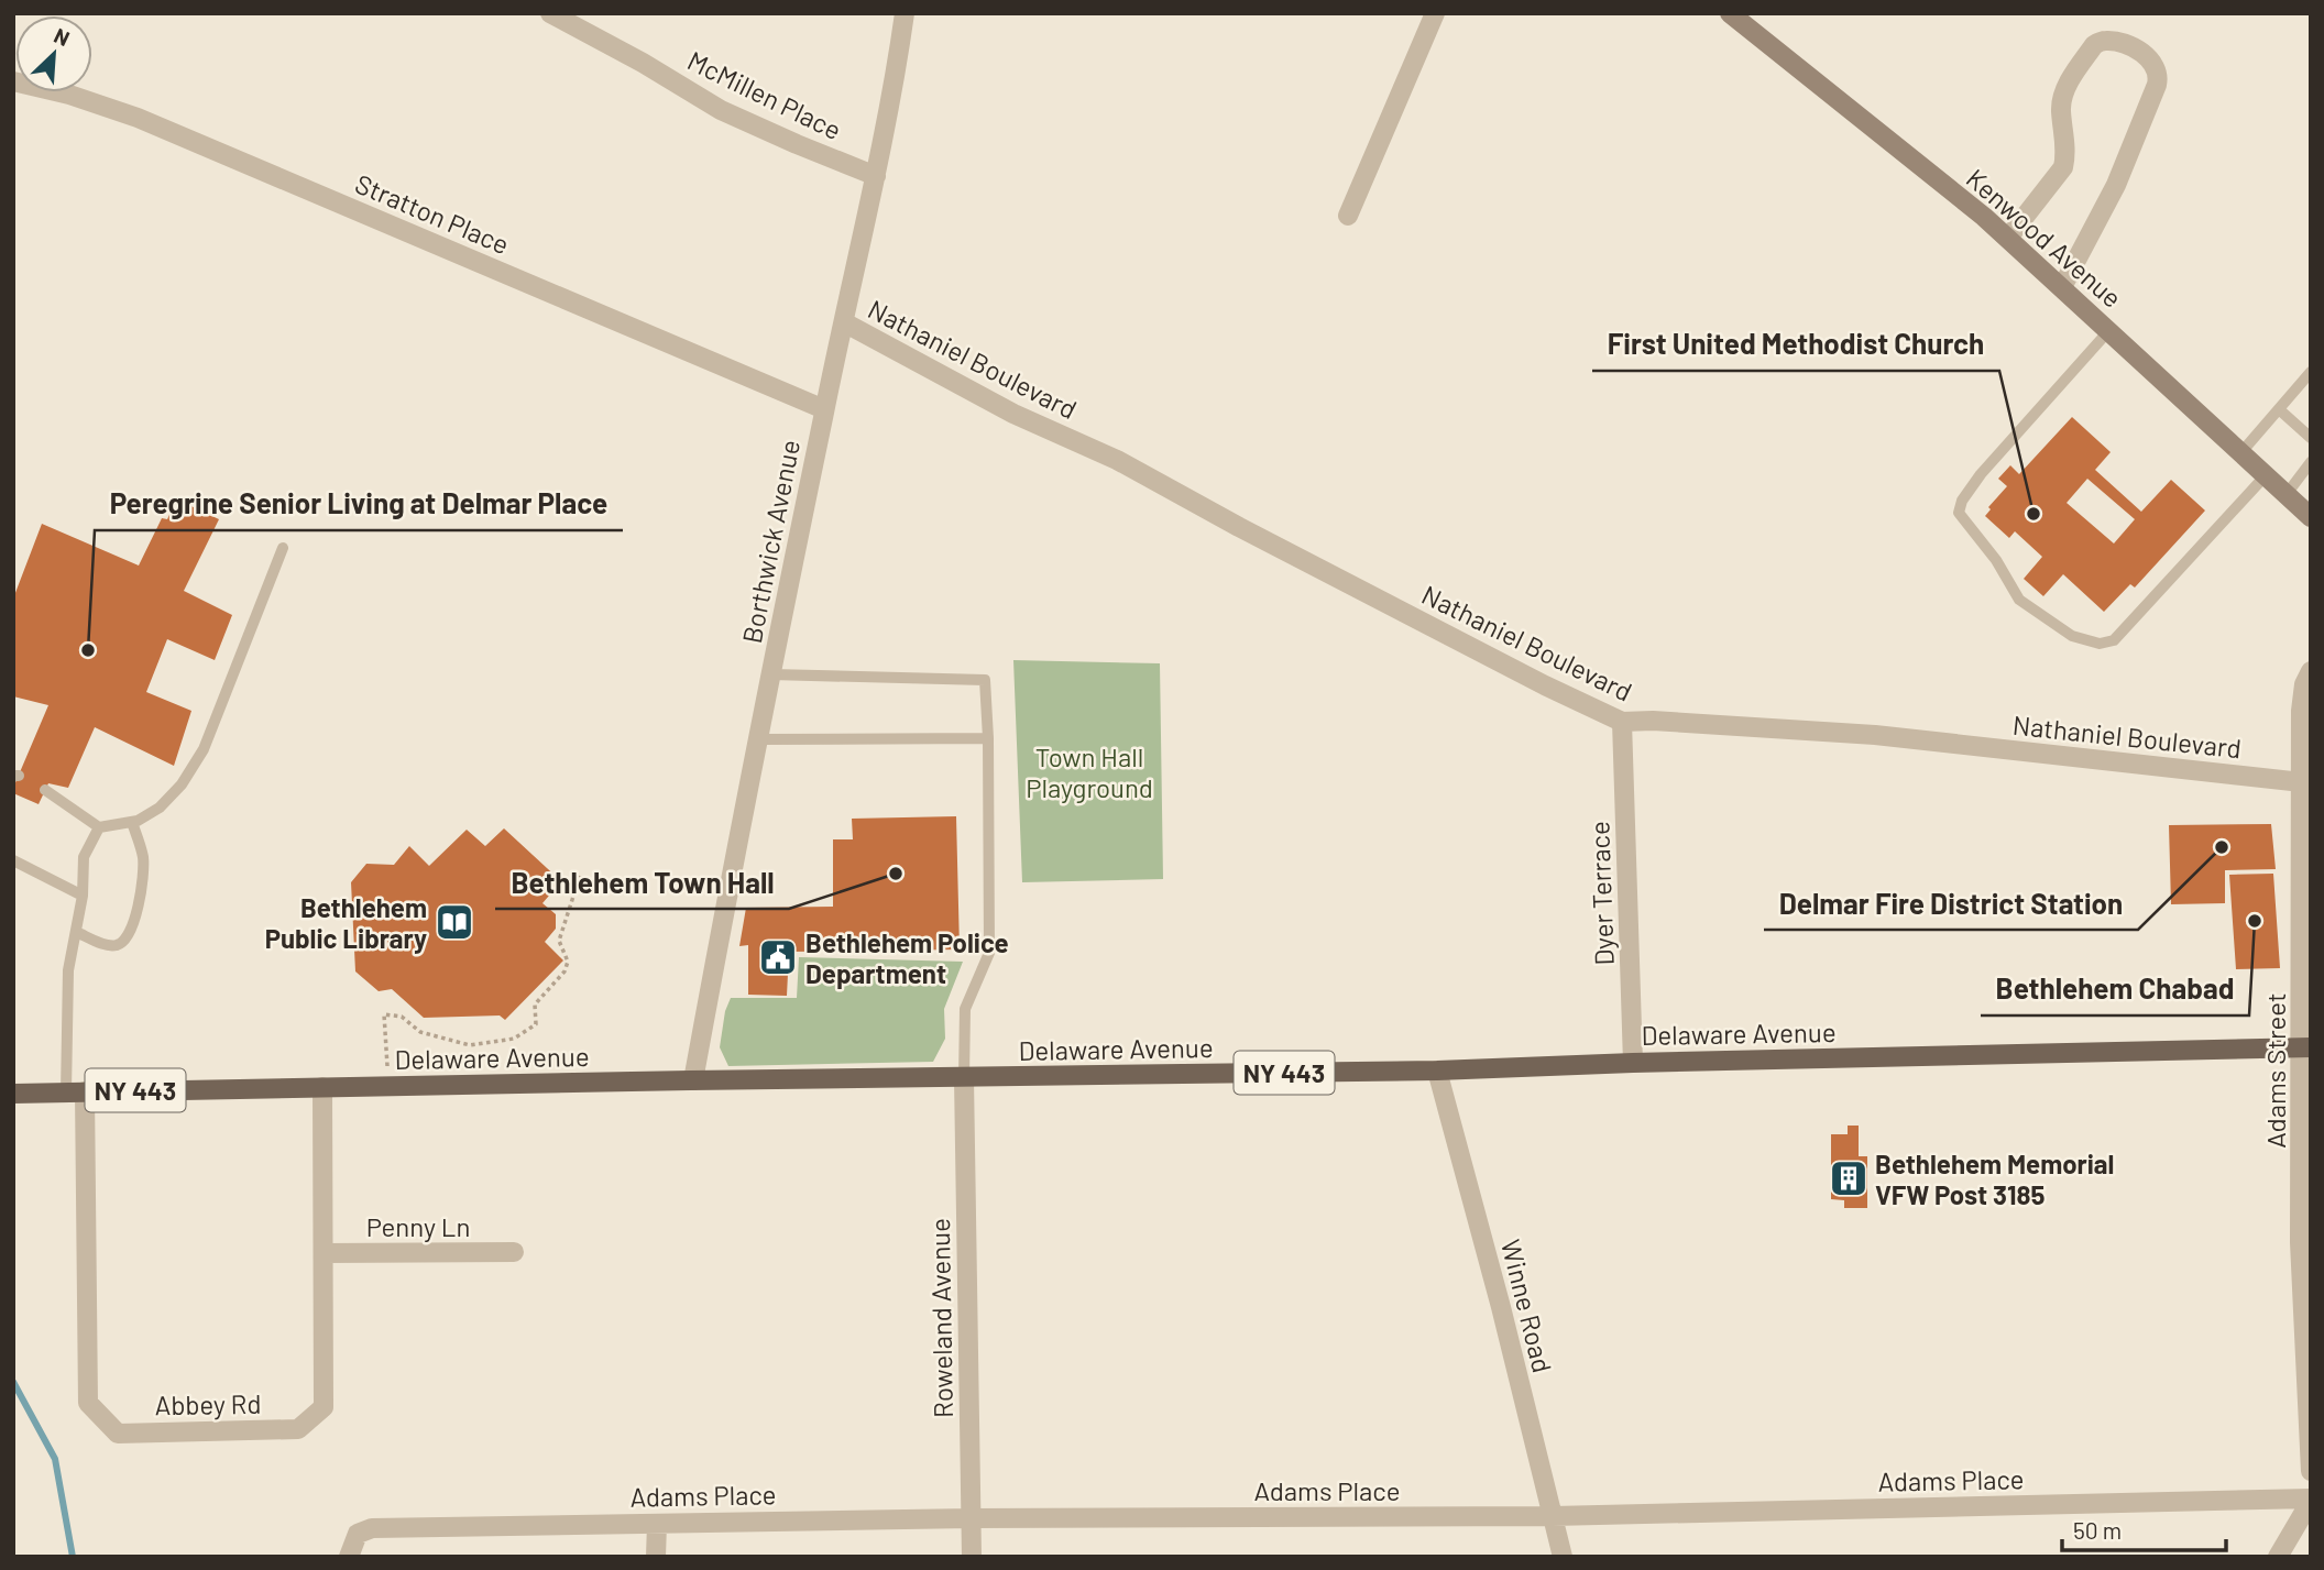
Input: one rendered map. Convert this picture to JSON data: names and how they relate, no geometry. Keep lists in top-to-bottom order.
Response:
{
  "streets": {
    "main road": ["Kenwood Avenue", "Delaware Avenue", "NY 443"],
    "street": [
      "McMillen Place",
      "Stratton Place",
      "Nathaniel Boulevard",
      "Borthwick Avenue",
      "Dyer Terrace",
      "Adams Street",
      "Penny Ln",
      "Winne Road",
      "Roweland Avenue",
      "Abbey Rd",
      "Adams Place"
    ]
  },
  "crossings": [
    ["McMillen Place", "Borthwick Avenue"],
    ["Stratton Place", "Borthwick Avenue"],
    ["Nathaniel Boulevard", "Borthwick Avenue"],
    ["Nathaniel Boulevard", "Dyer Terrace"],
    ["Nathaniel Boulevard", "Adams Street"],
    ["Borthwick Avenue", "Delaware Avenue"],
    ["Dyer Terrace", "Delaware Avenue"],
    ["Delaware Avenue", "Adams Street"],
    ["Delaware Avenue", "Winne Road"],
    ["Delaware Avenue", "Roweland Avenue"],
    ["Delaware Avenue", "Abbey Rd"],
    ["Penny Ln", "Abbey Rd"],
    ["Winne Road", "Adams Place"],
    ["Roweland Avenue", "Adams Place"]
  ],
  "parks": ["Town Hall Playground"],
  "places": {
    "other": [
      "First United Methodist Church",
      "Peregrine Senior Living at Delmar Place",
      "Delmar Fire District Station",
      "Bethlehem Town Hall",
      "Bethlehem Chabad"
    ],
    "library": ["Bethlehem Public Library"],
    "public building": ["Bethlehem Police Department"],
    "building": ["Bethlehem Memorial VFW Post 3185"]
  },
  "scale_bar": "50 m",
  "north": "top right"
}
